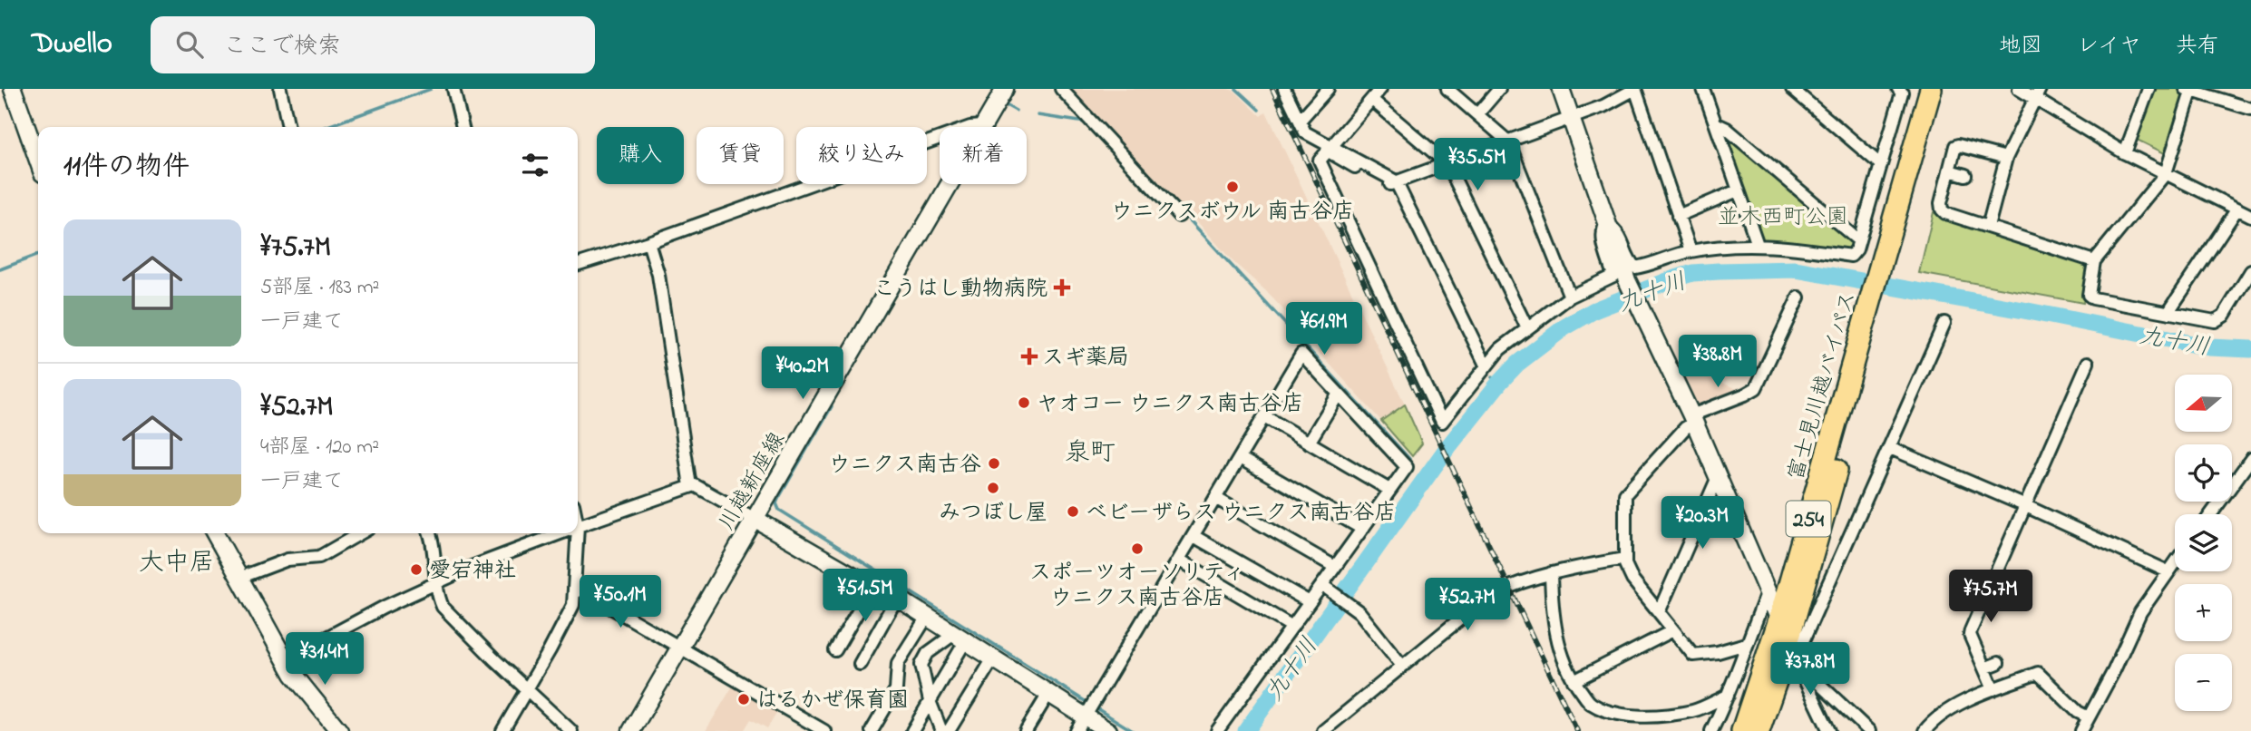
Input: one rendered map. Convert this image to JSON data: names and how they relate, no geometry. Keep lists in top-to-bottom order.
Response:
{
  "streets": {
    "highway": ["富士見川越バイパス", "254"],
    "street": ["川越新座線"]
  },
  "districts": ["泉町", "大中居"],
  "water": ["九十川"],
  "parks": ["並木西町公園"],
  "places": {
    "other": [
      "ウニクスボウル 南古谷店",
      "ヤオコー ウニクス南古谷店",
      "ウニクス南古谷",
      "みつぼし屋",
      "ベビーザらス ウニクス南古谷店",
      "スポーツオーソリティ ウニクス南古谷店",
      "愛宕神社",
      "はるかぜ保育園"
    ],
    "health": ["こうはし動物病院", "スギ薬局"]
  },
  "north": "left",
  "page": {
    "header": "Dwello",
    "search": "ここで検索",
    "nav": ["地図", "レイヤ", "共有"],
    "chip": [
      "購入",
      "賃貸",
      "絞り込み",
      "新着"
    ],
    "heading": "11件の物件",
    "price": [
      "¥35.5M",
      "¥61.9M",
      "¥38.8M",
      "¥40.2M",
      "¥20.3M",
      "¥51.5M",
      "¥75.7M",
      "¥50.1M",
      "¥52.7M",
      "¥31.4M",
      "¥37.8M"
    ],
    "list": [
      {
        "name": "¥75.7M",
        "note": "5部屋 · 183 m² · 一戸建て"
      },
      {
        "name": "¥52.7M",
        "note": "4部屋 · 120 m² · 一戸建て"
      }
    ],
    "map_buttons": ["+", "−"]
  }
}
